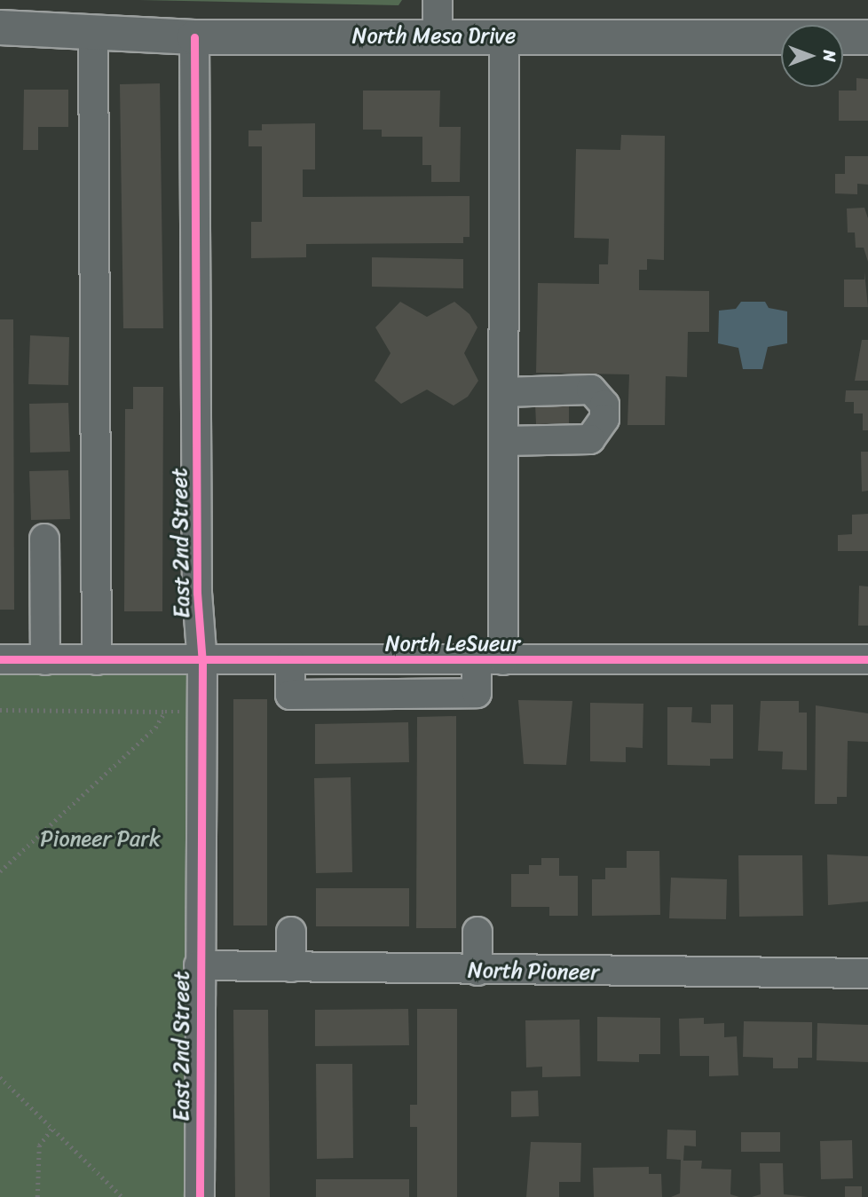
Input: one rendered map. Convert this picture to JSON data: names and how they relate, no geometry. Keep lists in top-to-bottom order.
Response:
{
  "streets": {
    "main road": ["North Mesa Drive"],
    "street": ["East 2nd Street", "North LeSueur", "North Pioneer"]
  },
  "crossings": [
    ["North Mesa Drive", "East 2nd Street"],
    ["East 2nd Street", "North LeSueur"],
    ["East 2nd Street", "North Pioneer"]
  ],
  "parks": ["Pioneer Park"],
  "north": "right"
}
